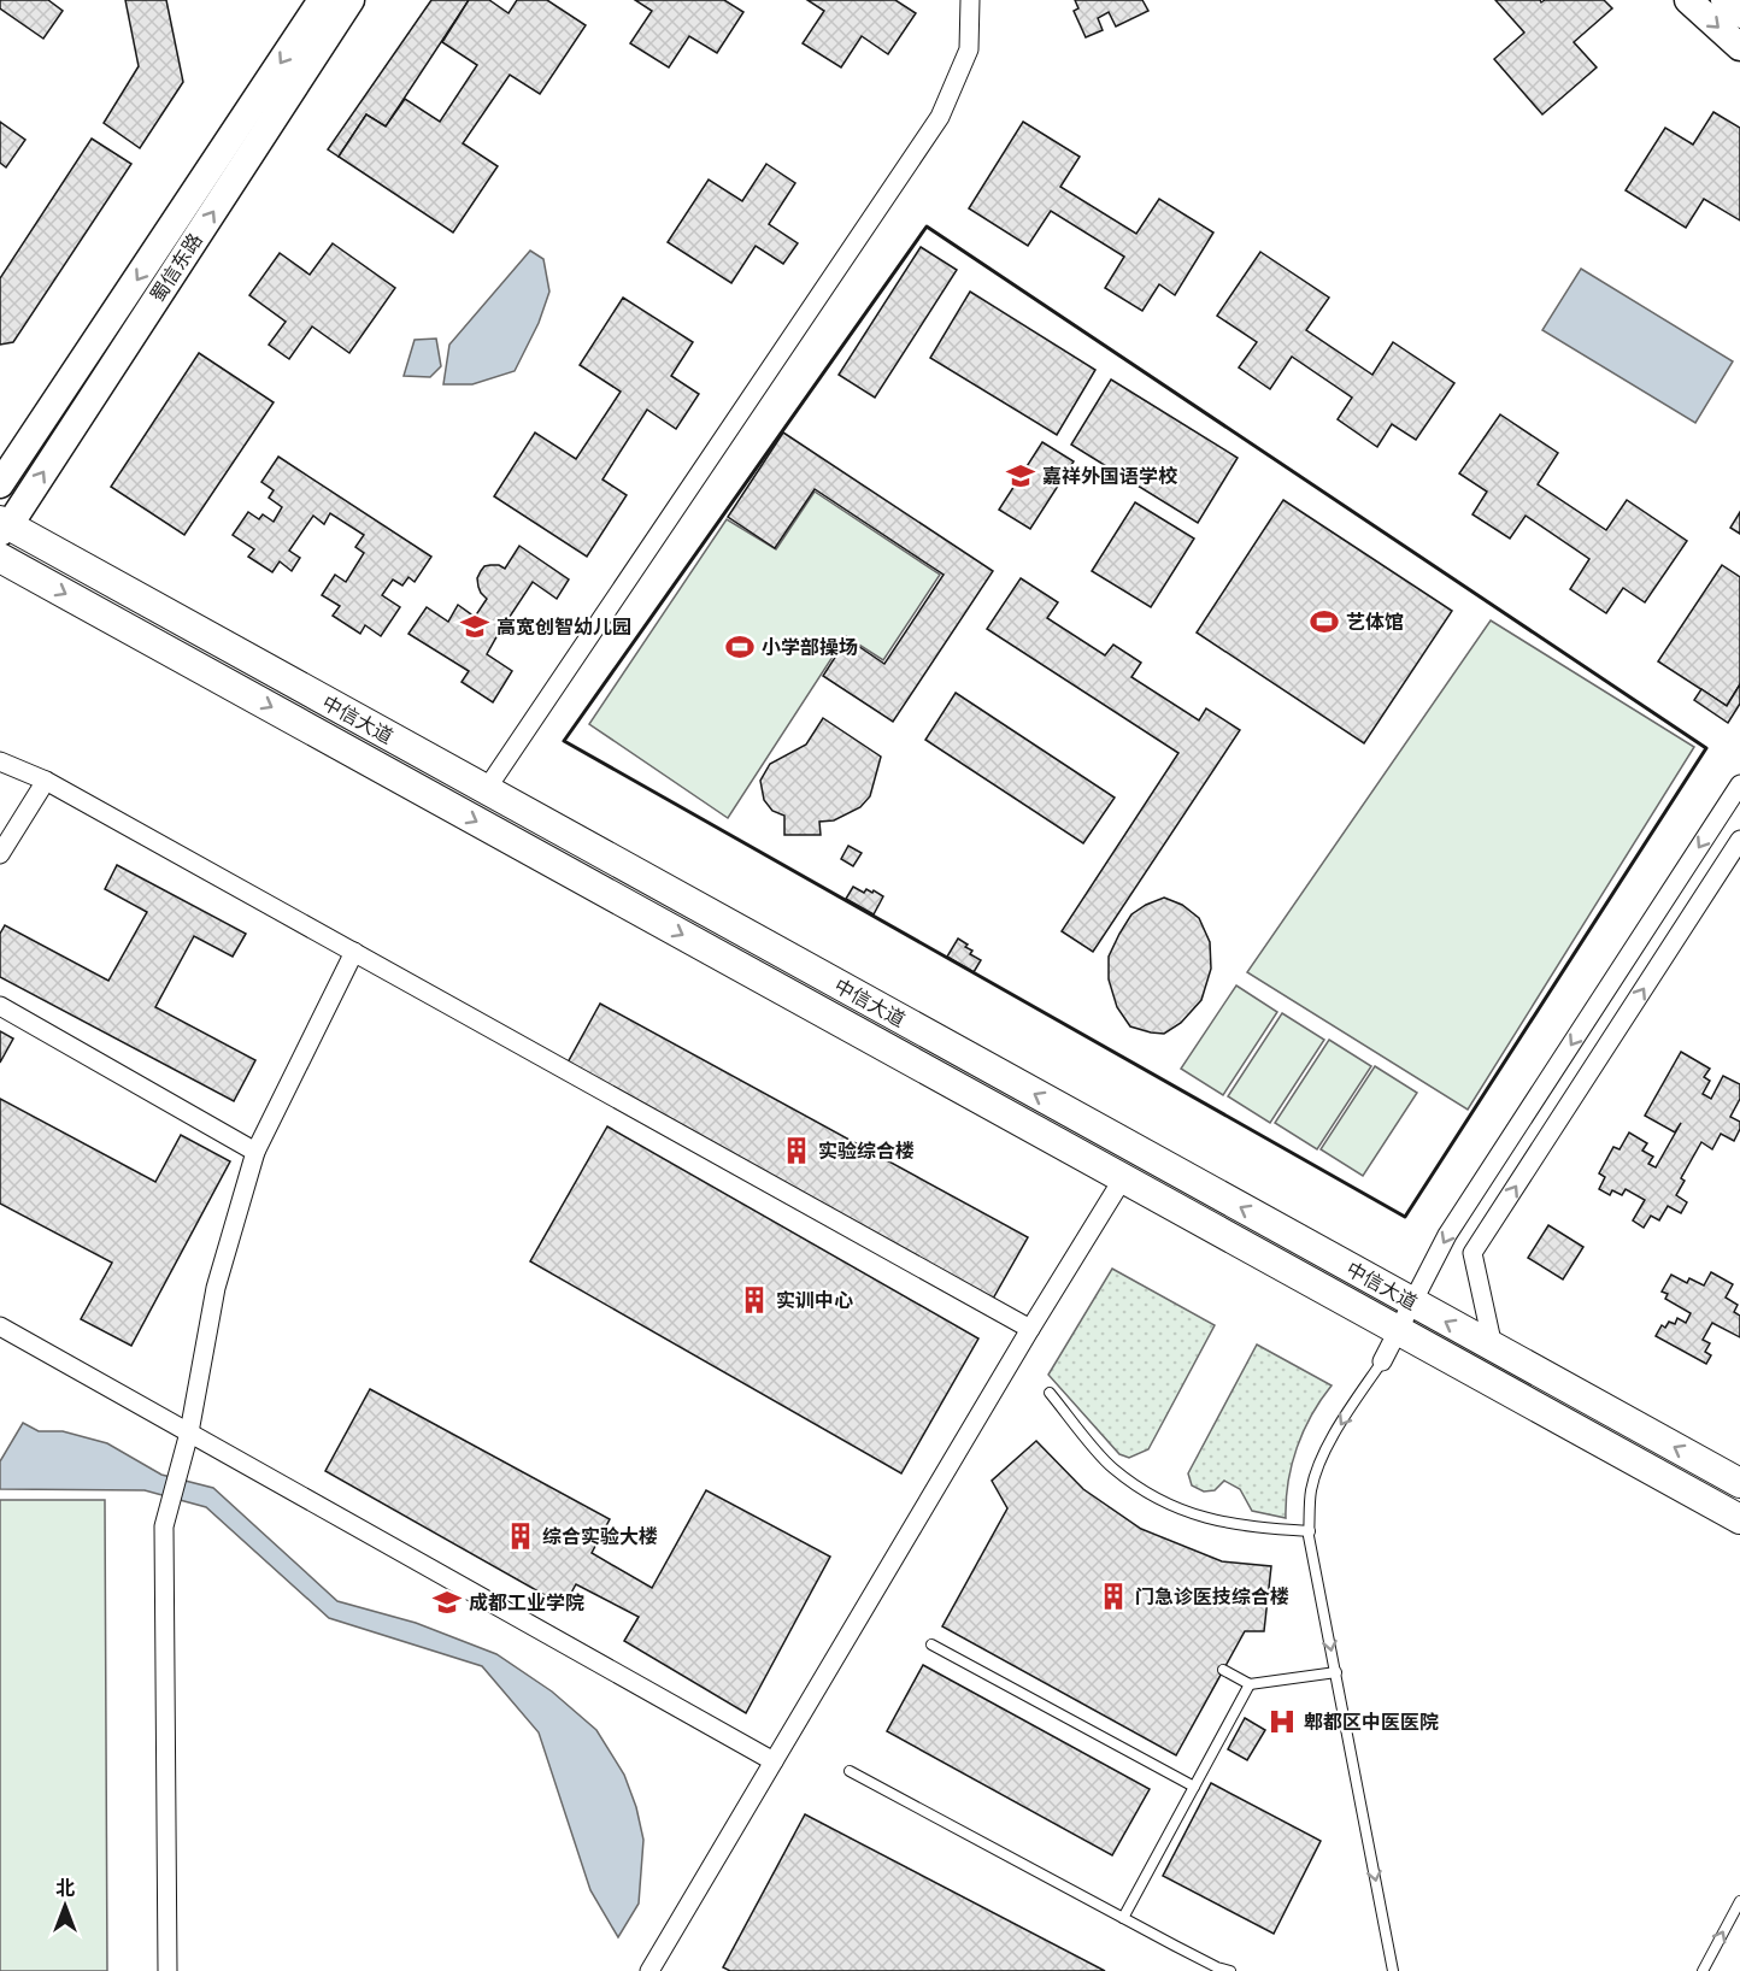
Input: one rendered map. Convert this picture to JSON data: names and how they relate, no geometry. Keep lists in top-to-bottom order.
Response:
{
  "streets": {
    "main road": ["蜀信东路", "中信大道"]
  },
  "crossings": [
    ["蜀信东路", "中信大道"]
  ],
  "places": {
    "school or university": ["嘉祥外国语学校", "高宽创智幼儿园", "成都工业学院"],
    "sports": ["艺体馆", "小学部操场"],
    "building": [
      "实验综合楼",
      "实训中心",
      "综合实验大楼",
      "门急诊医技综合楼"
    ],
    "hospital": ["郫都区中医医院"]
  },
  "north": "top"
}
